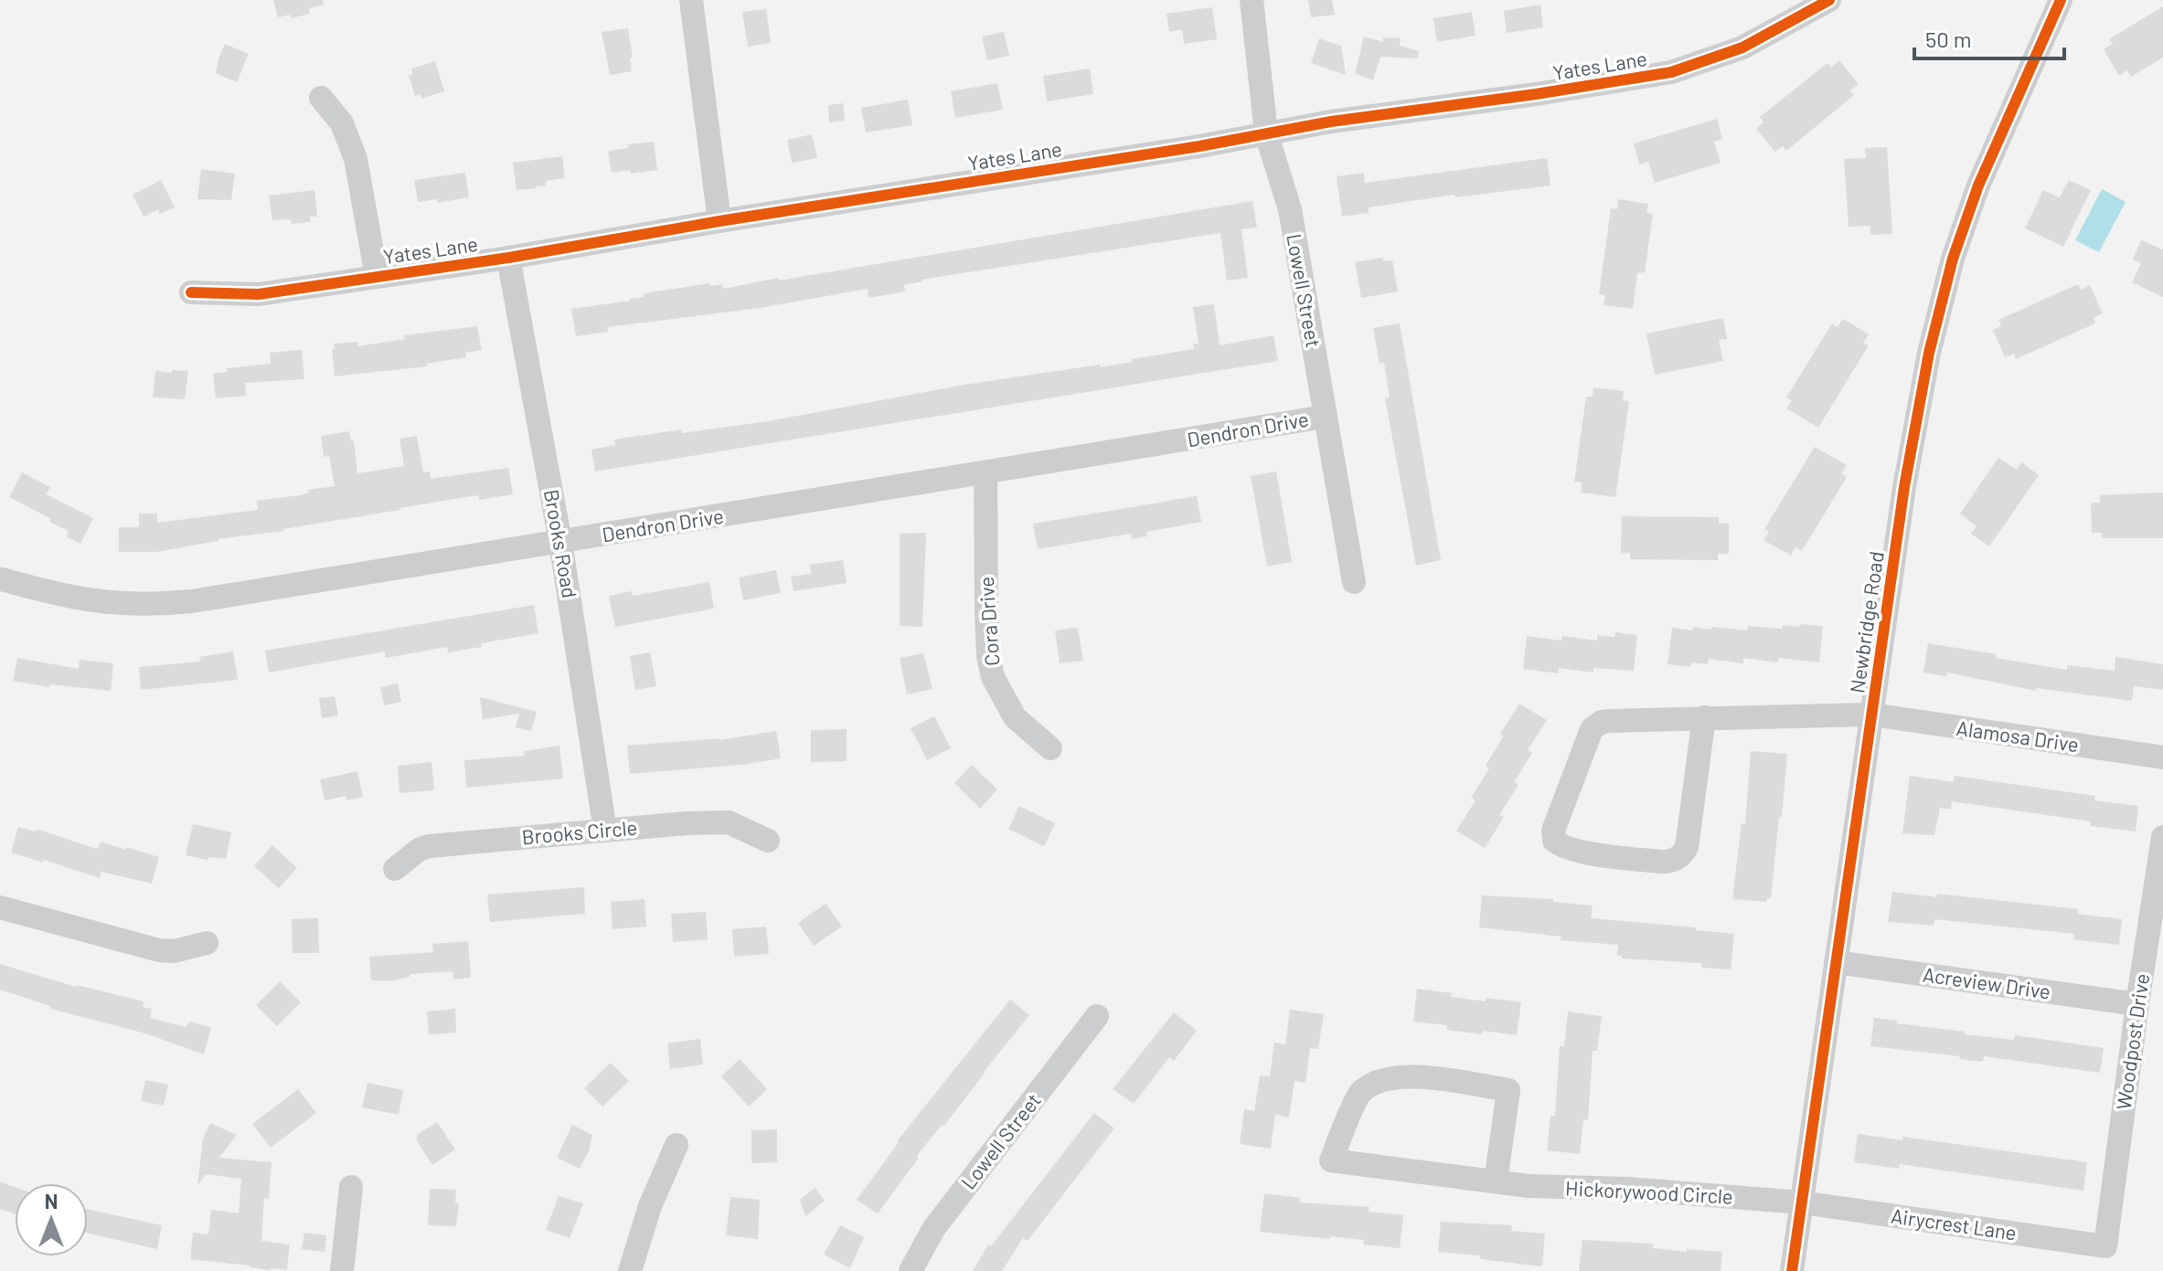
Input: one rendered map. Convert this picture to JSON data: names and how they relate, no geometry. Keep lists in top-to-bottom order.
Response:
{
  "streets": {
    "street": [
      "Yates Lane",
      "Lowell Street",
      "Dendron Drive",
      "Brooks Road",
      "Cora Drive",
      "Newbridge Road",
      "Alamosa Drive",
      "Brooks Circle",
      "Acreview Drive",
      "Woodpost Drive",
      "Hickorywood Circle",
      "Airycrest Lane"
    ]
  },
  "crossings": [
    ["Yates Lane", "Lowell Street"],
    ["Yates Lane", "Brooks Road"],
    ["Lowell Street", "Dendron Drive"],
    ["Dendron Drive", "Brooks Road"],
    ["Dendron Drive", "Cora Drive"],
    ["Brooks Road", "Brooks Circle"],
    ["Newbridge Road", "Alamosa Drive"],
    ["Newbridge Road", "Acreview Drive"],
    ["Newbridge Road", "Hickorywood Circle"],
    ["Newbridge Road", "Airycrest Lane"],
    ["Acreview Drive", "Woodpost Drive"],
    ["Woodpost Drive", "Airycrest Lane"],
    ["Hickorywood Circle", "Airycrest Lane"]
  ],
  "scale_bar": "50 m",
  "north": "top"
}
